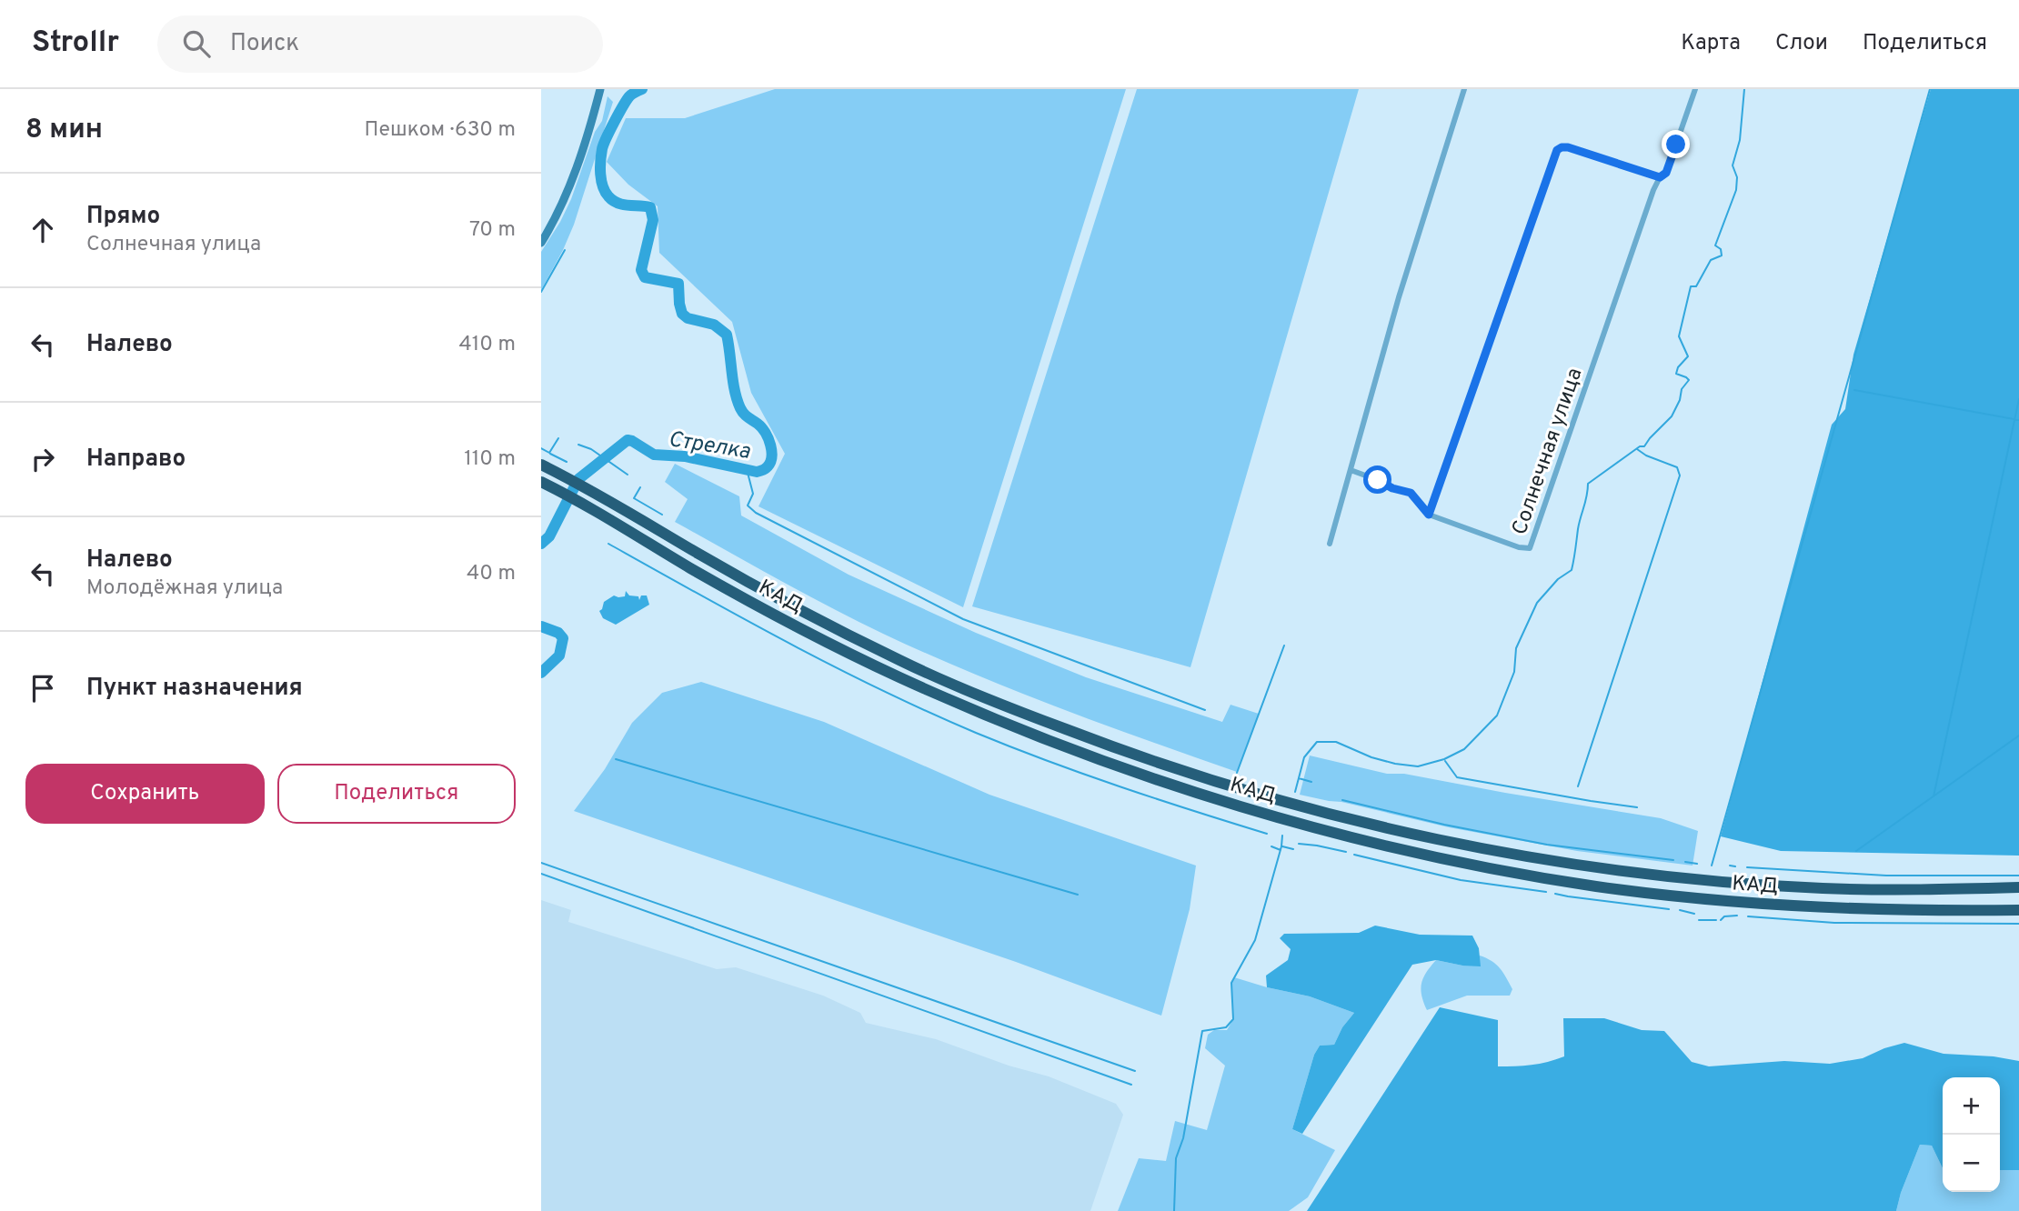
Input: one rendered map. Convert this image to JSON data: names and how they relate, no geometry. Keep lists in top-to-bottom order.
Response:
{
  "streets": {
    "highway": ["КАД"],
    "street": ["Солнечная улица"]
  },
  "water": ["Стрелка"],
  "page": {
    "header": "Strollr",
    "search": "Поиск",
    "nav": ["Карта", "Слои", "Поделиться"],
    "heading": ["8 мин", "Пешком · 630 m"],
    "list": [
      ["Прямо", "Солнечная улица", "70 m"],
      ["Налево", "410 m"],
      ["Направо", "110 m"],
      ["Налево", "Молодёжная улица", "40 m"],
      "Пункт назначения"
    ],
    "buttons": ["Сохранить", "Поделиться"],
    "map_buttons": ["+", "−"]
  }
}
